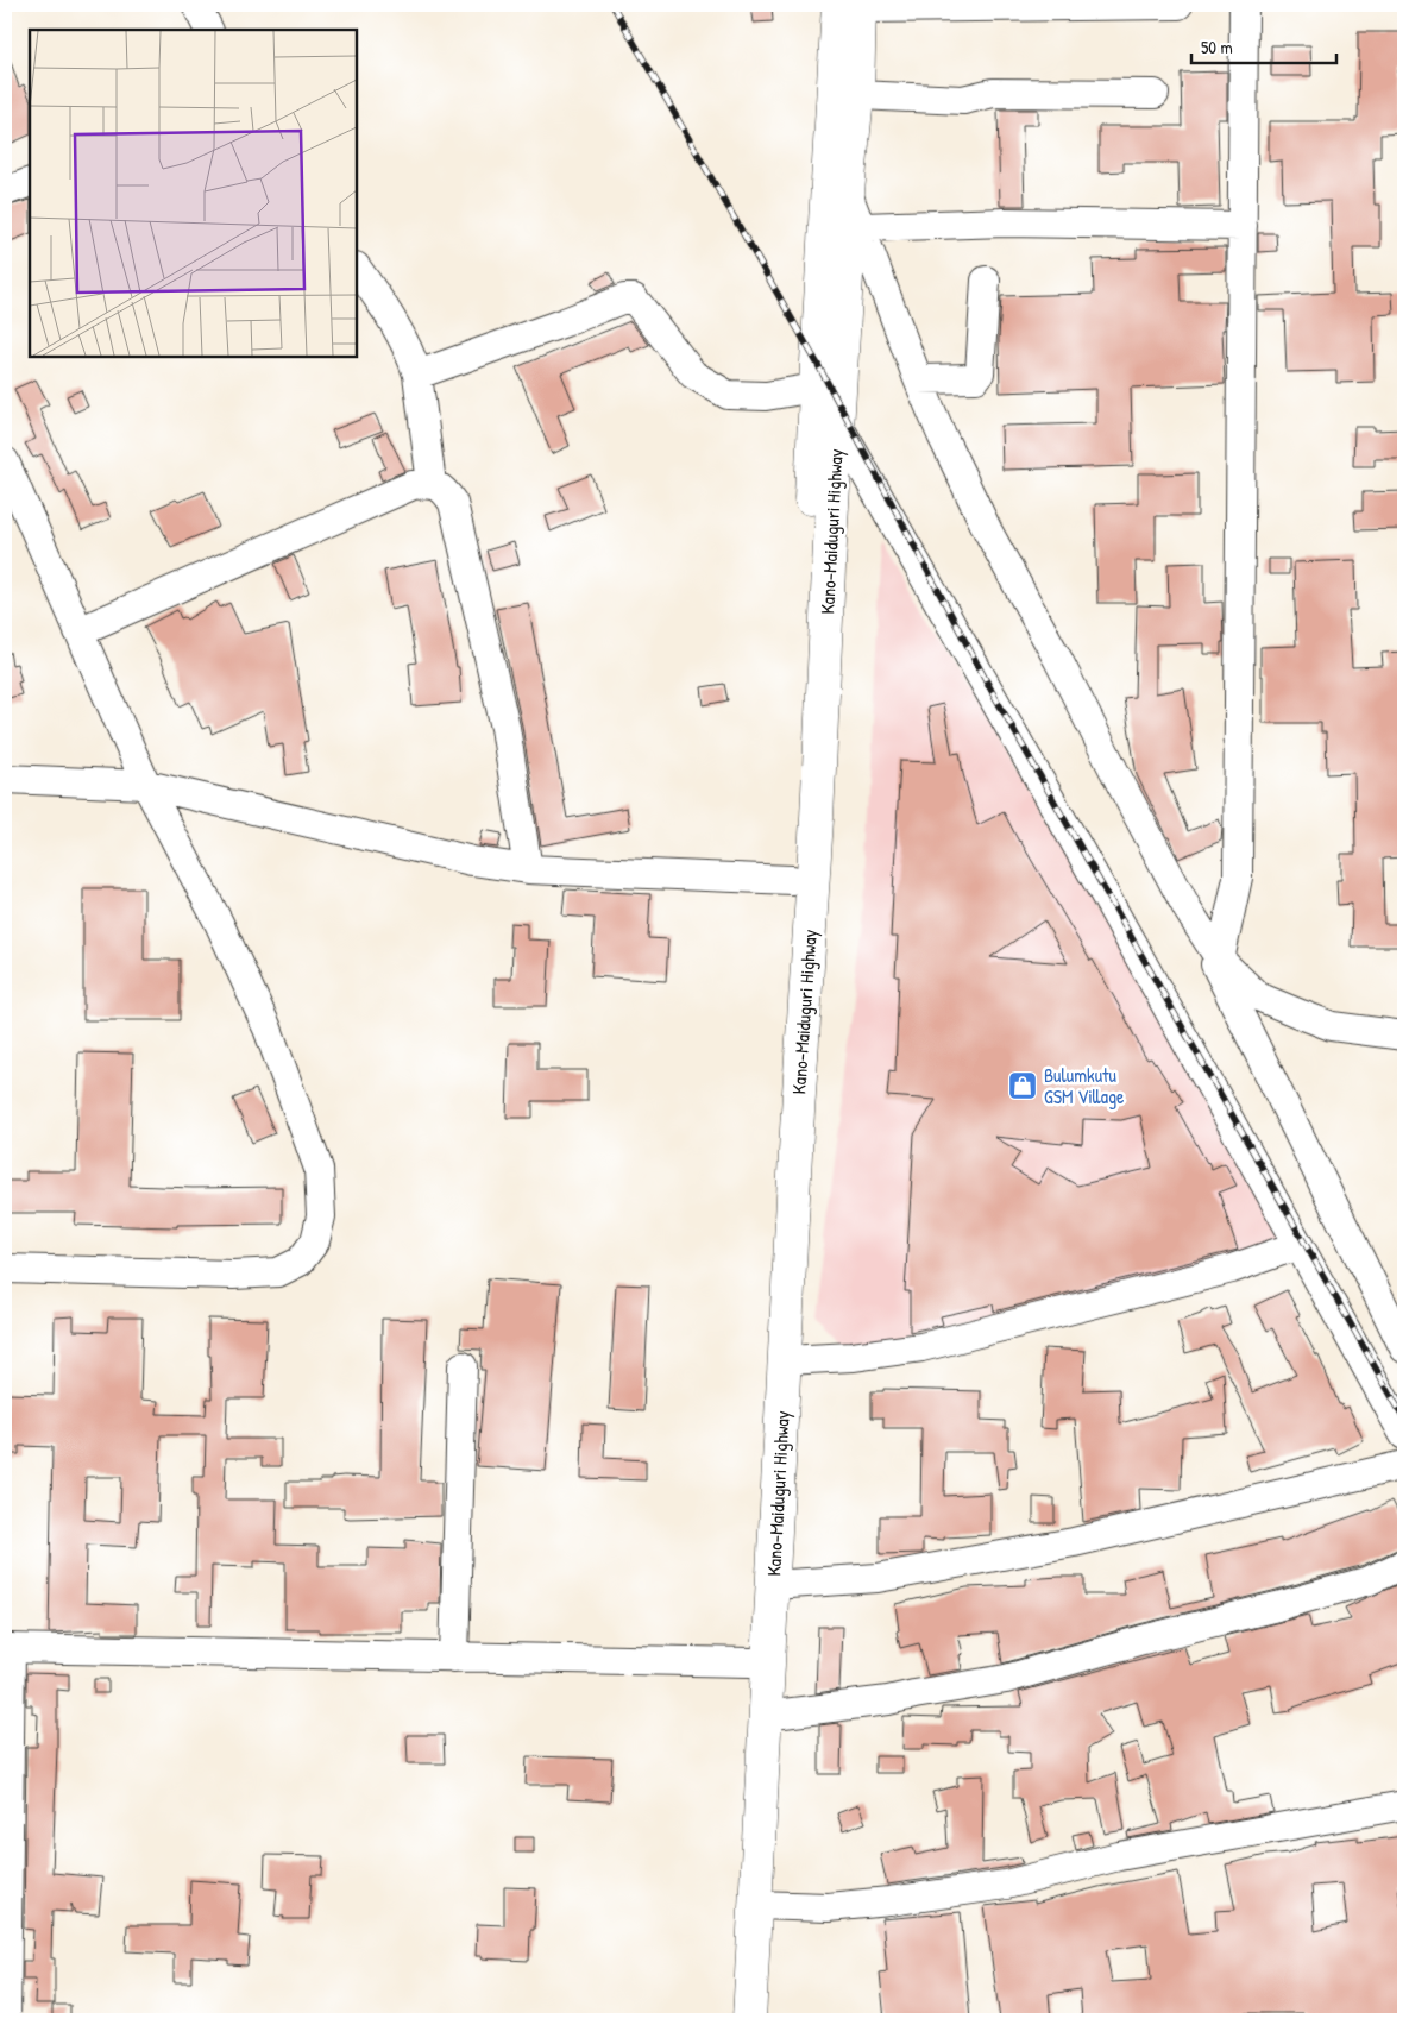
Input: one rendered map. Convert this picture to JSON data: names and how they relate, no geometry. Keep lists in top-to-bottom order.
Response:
{
  "streets": {
    "highway": ["Kano-Maiduguri Highway"]
  },
  "places": {
    "shop": ["Bulumkutu GSM Village"]
  },
  "scale_bar": "50 m"
}
